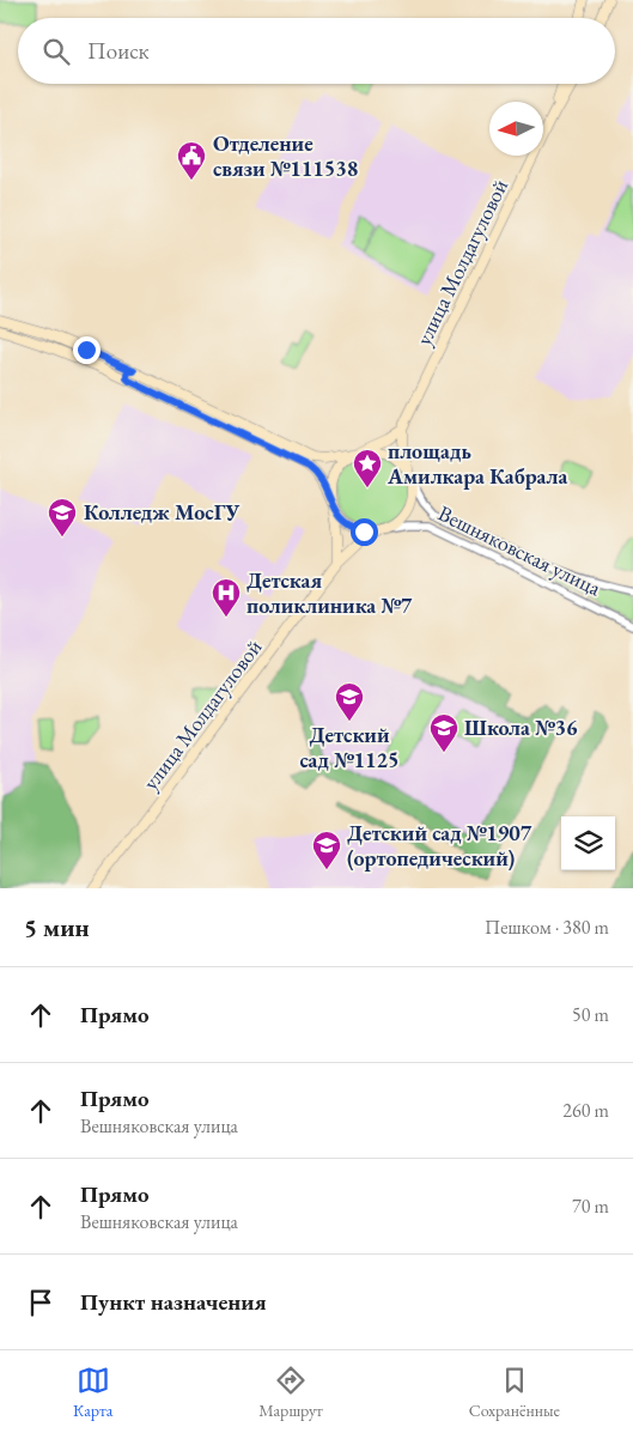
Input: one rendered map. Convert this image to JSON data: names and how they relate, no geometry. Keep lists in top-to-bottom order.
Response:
{
  "streets": {
    "main road": ["улица Молдагуловой"],
    "street": ["Вешняковская улица"]
  },
  "crossings": [
    ["улица Молдагуловой", "Вешняковская улица"]
  ],
  "places": {
    "public building": ["Отделение связи №111538"],
    "place": ["площадь Амилкара Кабрала"],
    "school or university": [
      "Колледж МосГУ",
      "Детский сад №1125",
      "Школа №36",
      "Детский сад №1907 (ортопедический)"
    ],
    "hospital": ["Детская поликлиника №7"]
  },
  "north": "left",
  "page": {
    "search": "Поиск",
    "heading": ["5 мин", "Пешком · 380 m"],
    "list": [
      ["Прямо", "50 m"],
      ["Прямо", "Вешняковская улица", "260 m"],
      ["Прямо", "Вешняковская улица", "70 m"],
      "Пункт назначения"
    ],
    "nav": ["Карта", "Маршрут", "Сохранённые"]
  }
}
